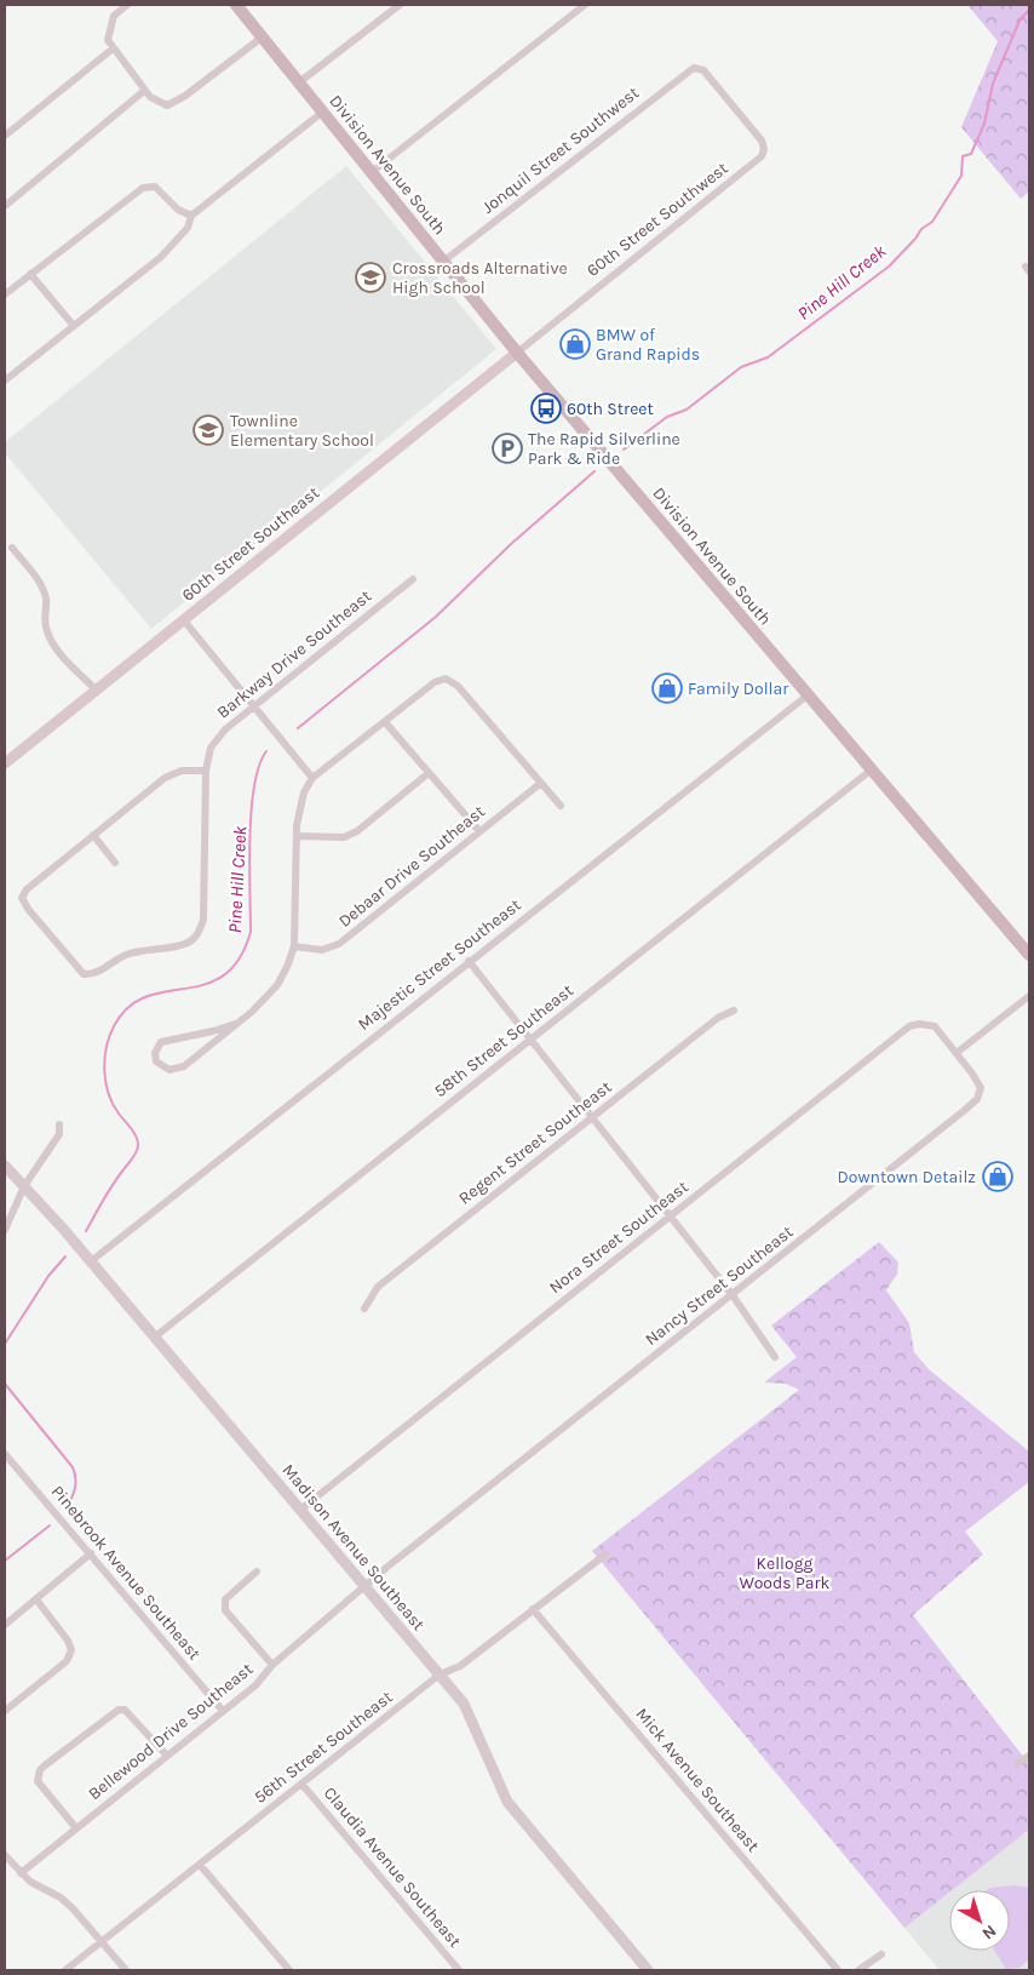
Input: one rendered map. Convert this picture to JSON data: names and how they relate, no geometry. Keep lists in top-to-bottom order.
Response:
{
  "streets": {
    "main road": ["Division Avenue South", "60th Street Southeast"],
    "street": [
      "Jonquil Street Southwest",
      "60th Street Southwest",
      "Barkway Drive Southeast",
      "Debaar Drive Southeast",
      "Majestic Street Southeast",
      "58th Street Southeast",
      "Regent Street Southeast",
      "Nora Street Southeast",
      "Nancy Street Southeast",
      "Madison Avenue Southeast",
      "Pinebrook Avenue Southeast",
      "Bellewood Drive Southeast",
      "56th Street Southeast",
      "Mick Avenue Southeast",
      "Claudia Avenue Southeast"
    ]
  },
  "crossings": [
    ["Jonquil Street Southwest", "Division Avenue South"],
    ["Jonquil Street Southwest", "60th Street Southwest"],
    ["Division Avenue South", "60th Street Southwest"],
    ["Division Avenue South", "60th Street Southeast"],
    ["Division Avenue South", "Majestic Street Southeast"],
    ["Division Avenue South", "58th Street Southeast"],
    ["60th Street Southwest", "60th Street Southeast"],
    ["Majestic Street Southeast", "Madison Avenue Southeast"],
    ["58th Street Southeast", "Madison Avenue Southeast"],
    ["Nora Street Southeast", "Nancy Street Southeast"],
    ["Nora Street Southeast", "Madison Avenue Southeast"],
    ["Nancy Street Southeast", "Madison Avenue Southeast"],
    ["Nancy Street Southeast", "Bellewood Drive Southeast"],
    ["Madison Avenue Southeast", "Bellewood Drive Southeast"],
    ["Madison Avenue Southeast", "56th Street Southeast"],
    ["Pinebrook Avenue Southeast", "Bellewood Drive Southeast"],
    ["56th Street Southeast", "Mick Avenue Southeast"],
    ["56th Street Southeast", "Claudia Avenue Southeast"]
  ],
  "water": ["Pine Hill Creek"],
  "parks": ["Kellogg Woods Park"],
  "places": {
    "school or university": ["Crossroads Alternative High School", "Townline Elementary School"],
    "shop": ["BMW of Grand Rapids", "Family Dollar", "Downtown Detailz"],
    "bus stop": ["60th Street"],
    "parking": ["The Rapid Silverline Park & Ride"]
  },
  "north": "bottom right"
}
